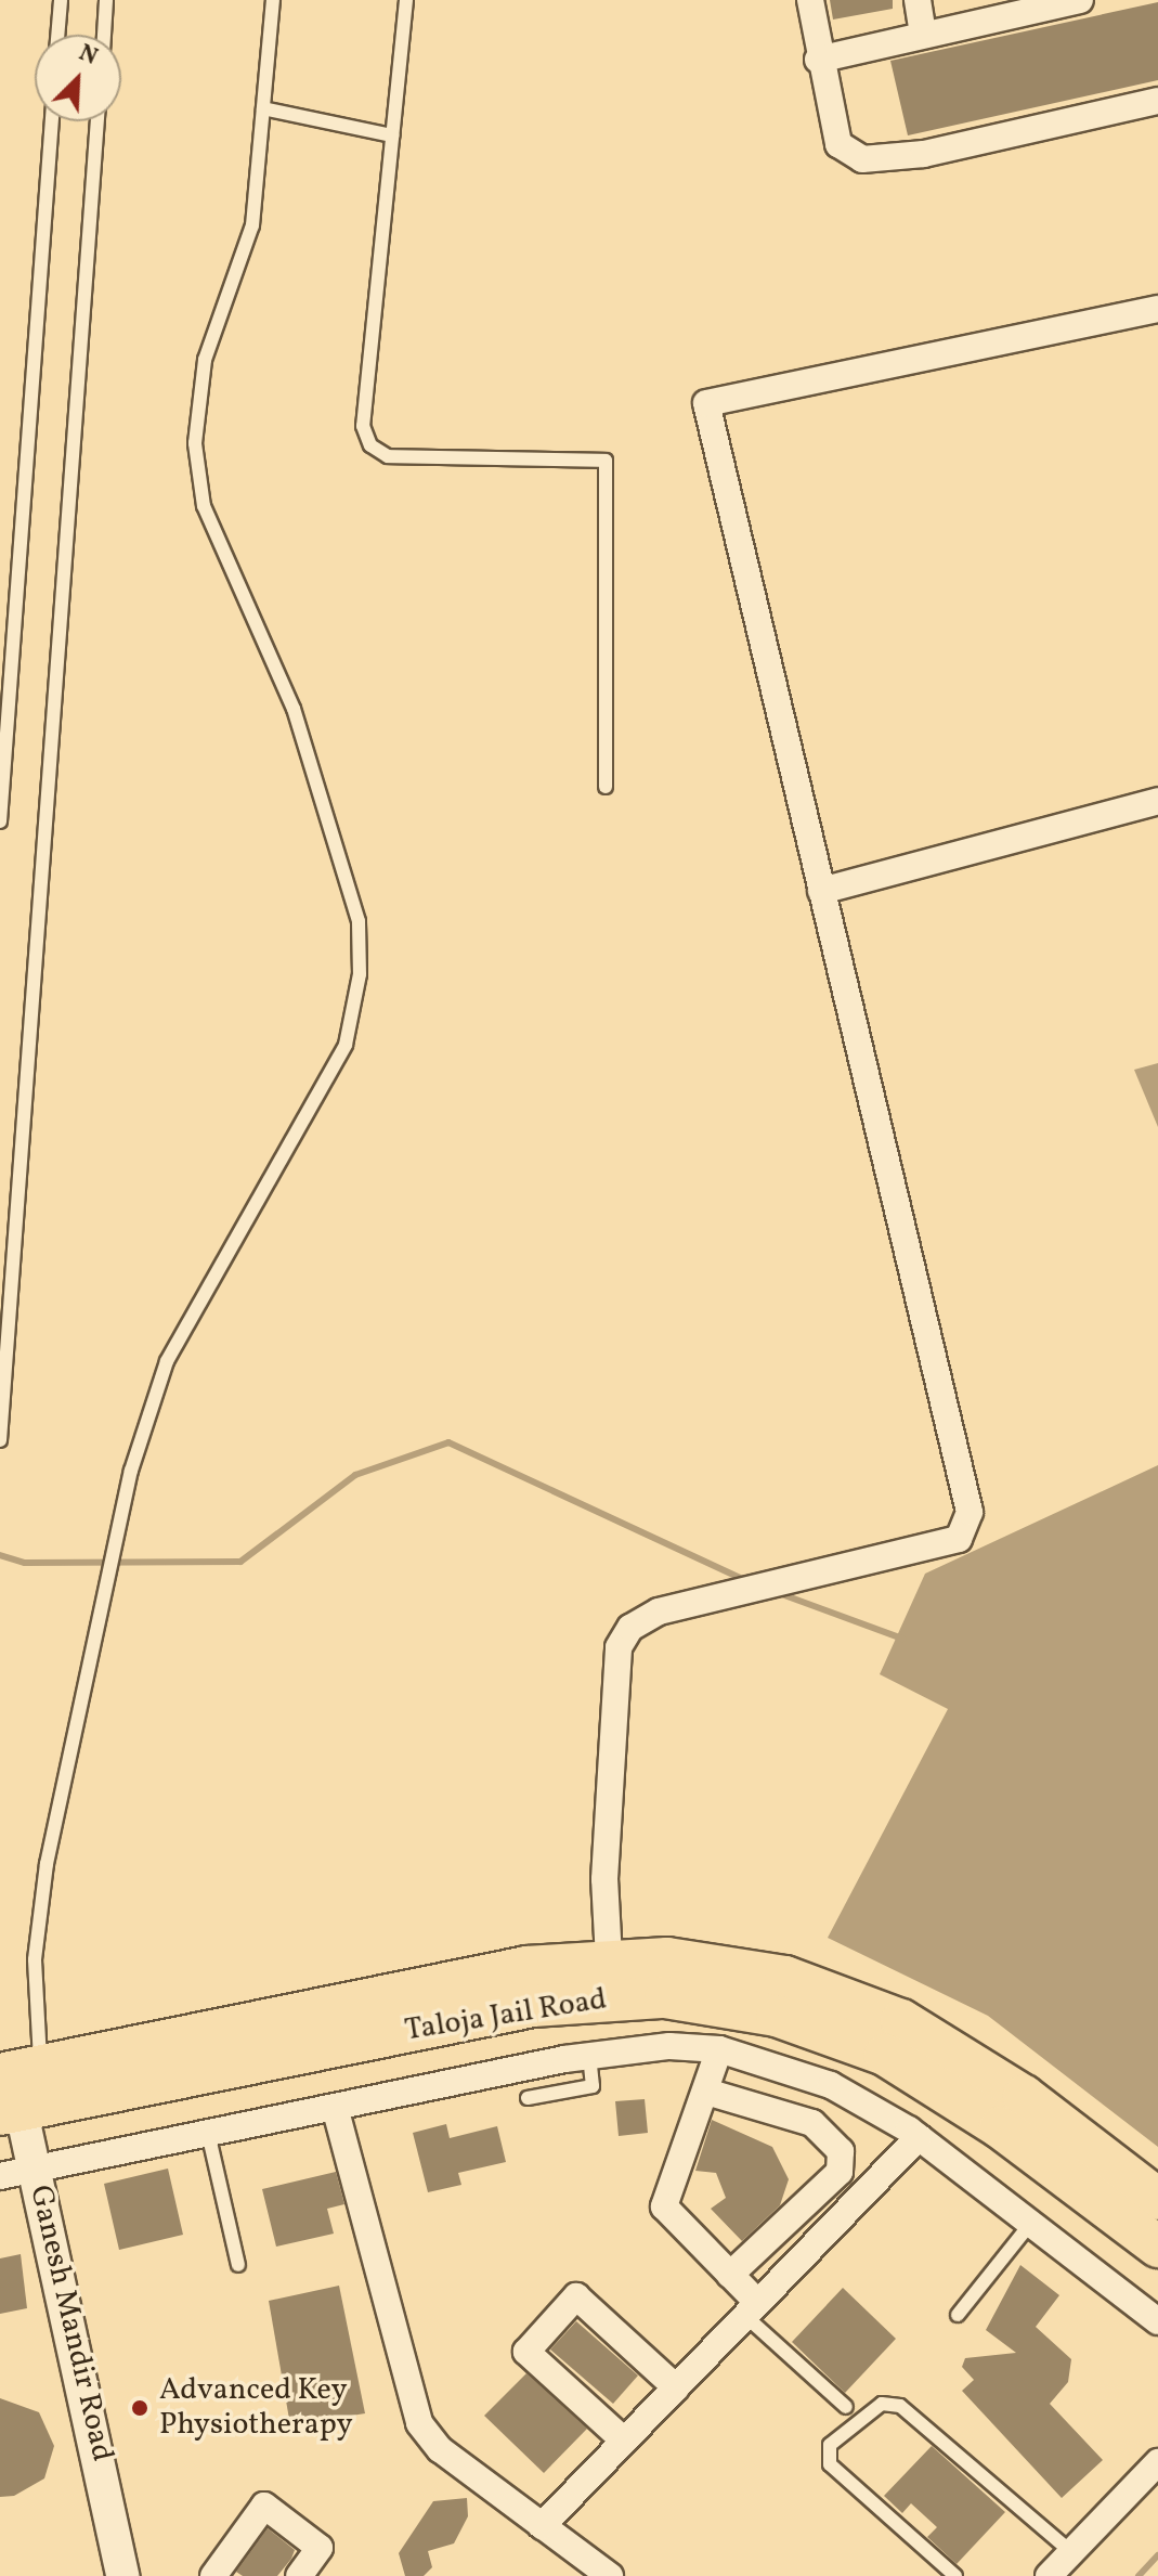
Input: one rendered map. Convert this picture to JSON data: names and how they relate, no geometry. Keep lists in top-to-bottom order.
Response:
{
  "streets": {
    "main road": ["Taloja Jail Road"],
    "street": ["Ganesh Mandir Road"]
  },
  "crossings": [
    ["Taloja Jail Road", "Ganesh Mandir Road"]
  ],
  "places": ["Advanced Key Physiotherapy"],
  "north": "top right"
}
